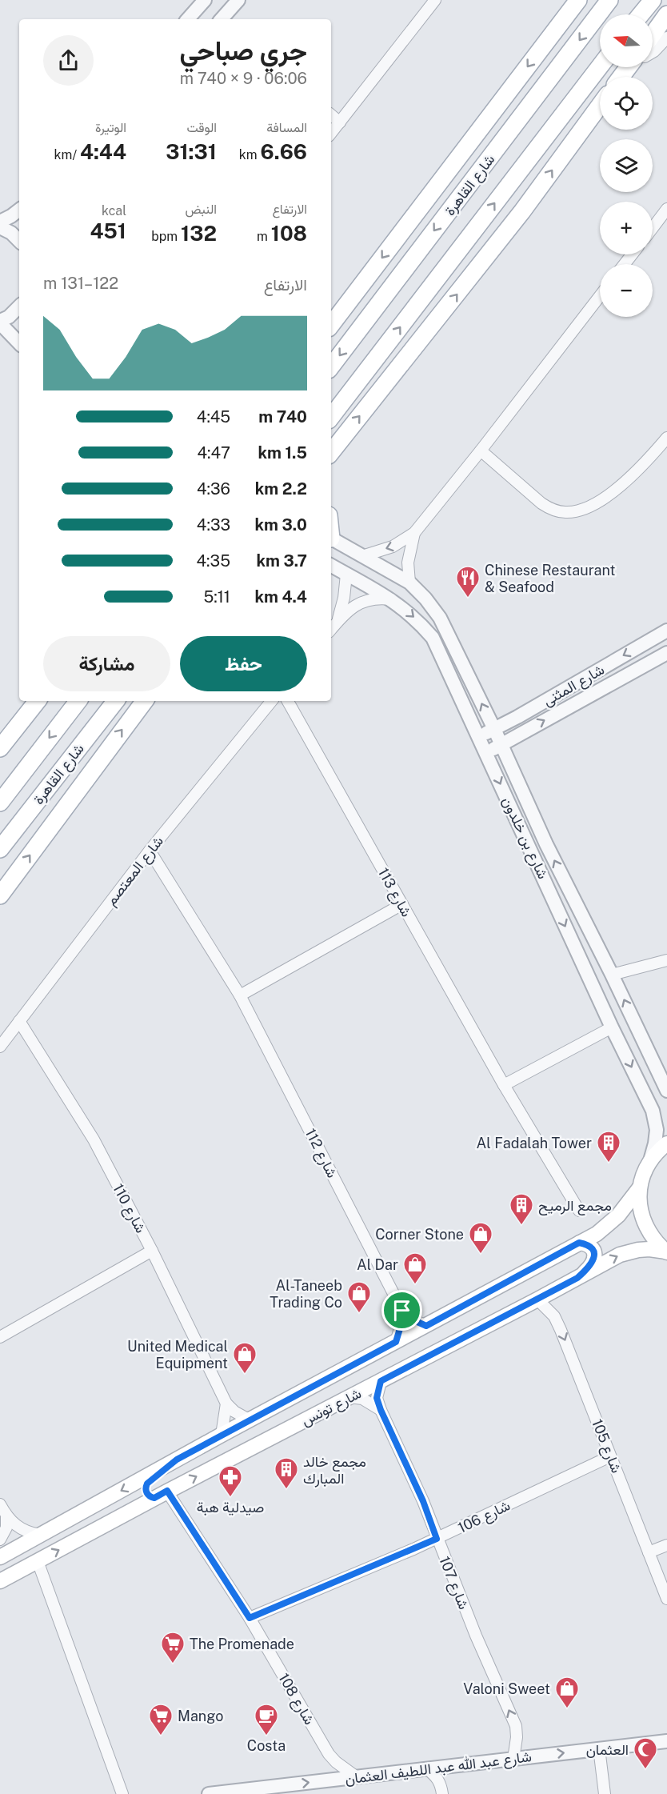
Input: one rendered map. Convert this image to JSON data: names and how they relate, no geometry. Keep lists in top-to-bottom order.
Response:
{
  "streets": {
    "main road": ["شارع القاهرة", "شارع تونس"],
    "street": [
      "شارع المثنى",
      "شارع بن خلدون",
      "شارع المعتصم",
      "شارع 113",
      "شارع 112",
      "شارع 110",
      "شارع 105",
      "شارع 106",
      "شارع 107",
      "شارع 108",
      "شارع عبد الله عبد اللطيف العثمان"
    ]
  },
  "crossings": [
    ["شارع المثنى", "شارع بن خلدون"],
    ["شارع المعتصم", "شارع 112"],
    ["شارع المعتصم", "شارع 110"],
    ["شارع 112", "شارع تونس"],
    ["شارع 110", "شارع تونس"],
    ["شارع تونس", "شارع 105"],
    ["شارع تونس", "شارع 107"],
    ["شارع تونس", "شارع 108"],
    ["شارع 105", "شارع 106"],
    ["شارع 106", "شارع 107"],
    ["شارع 106", "شارع 108"],
    ["شارع 107", "شارع عبد الله عبد اللطيف العثمان"],
    ["شارع 108", "شارع عبد الله عبد اللطيف العثمان"]
  ],
  "one_way": ["شارع 105", "شارع 107", "شارع عبد الله عبد اللطيف العثمان"],
  "places": {
    "restaurant": ["Chinese Restaurant & Seafood"],
    "building": ["Al Fadalah Tower", "مجمع الرميح", "مجمع خالد المبارك"],
    "shop": [
      "Corner Stone",
      "Al Dar",
      "Al-Taneeb Trading Co",
      "United Medical Equipment",
      "Valoni Sweet"
    ],
    "pharmacy": ["صيدلية هبة"],
    "supermarket": ["The Promenade", "Mango"],
    "cafe": ["Costa"],
    "mosque": ["العثمان"]
  },
  "north": "left",
  "page": {
    "map_buttons": ["+", "−"],
    "heading": ["جري صباحي", "06:06 · 9 × 740 m"],
    "stats": [
      ["المسافة", "6.66 km"],
      ["الوقت", "31:31"],
      ["الوتيرة", "4:44 /km"],
      ["الارتفاع", "108 m"],
      ["النبض", "132 bpm"],
      ["kcal", "451"]
    ],
    "chart": ["الارتفاع", "122–131 m"],
    "list": [
      {
        "name": "740 m",
        "note": "4:45"
      },
      {
        "name": "1.5 km",
        "note": "4:47"
      },
      {
        "name": "2.2 km",
        "note": "4:36"
      },
      {
        "name": "3.0 km",
        "note": "4:33"
      },
      {
        "name": "3.7 km",
        "note": "4:35"
      },
      {
        "name": "4.4 km",
        "note": "5:11"
      }
    ],
    "buttons": ["حفظ", "مشاركة"]
  }
}
